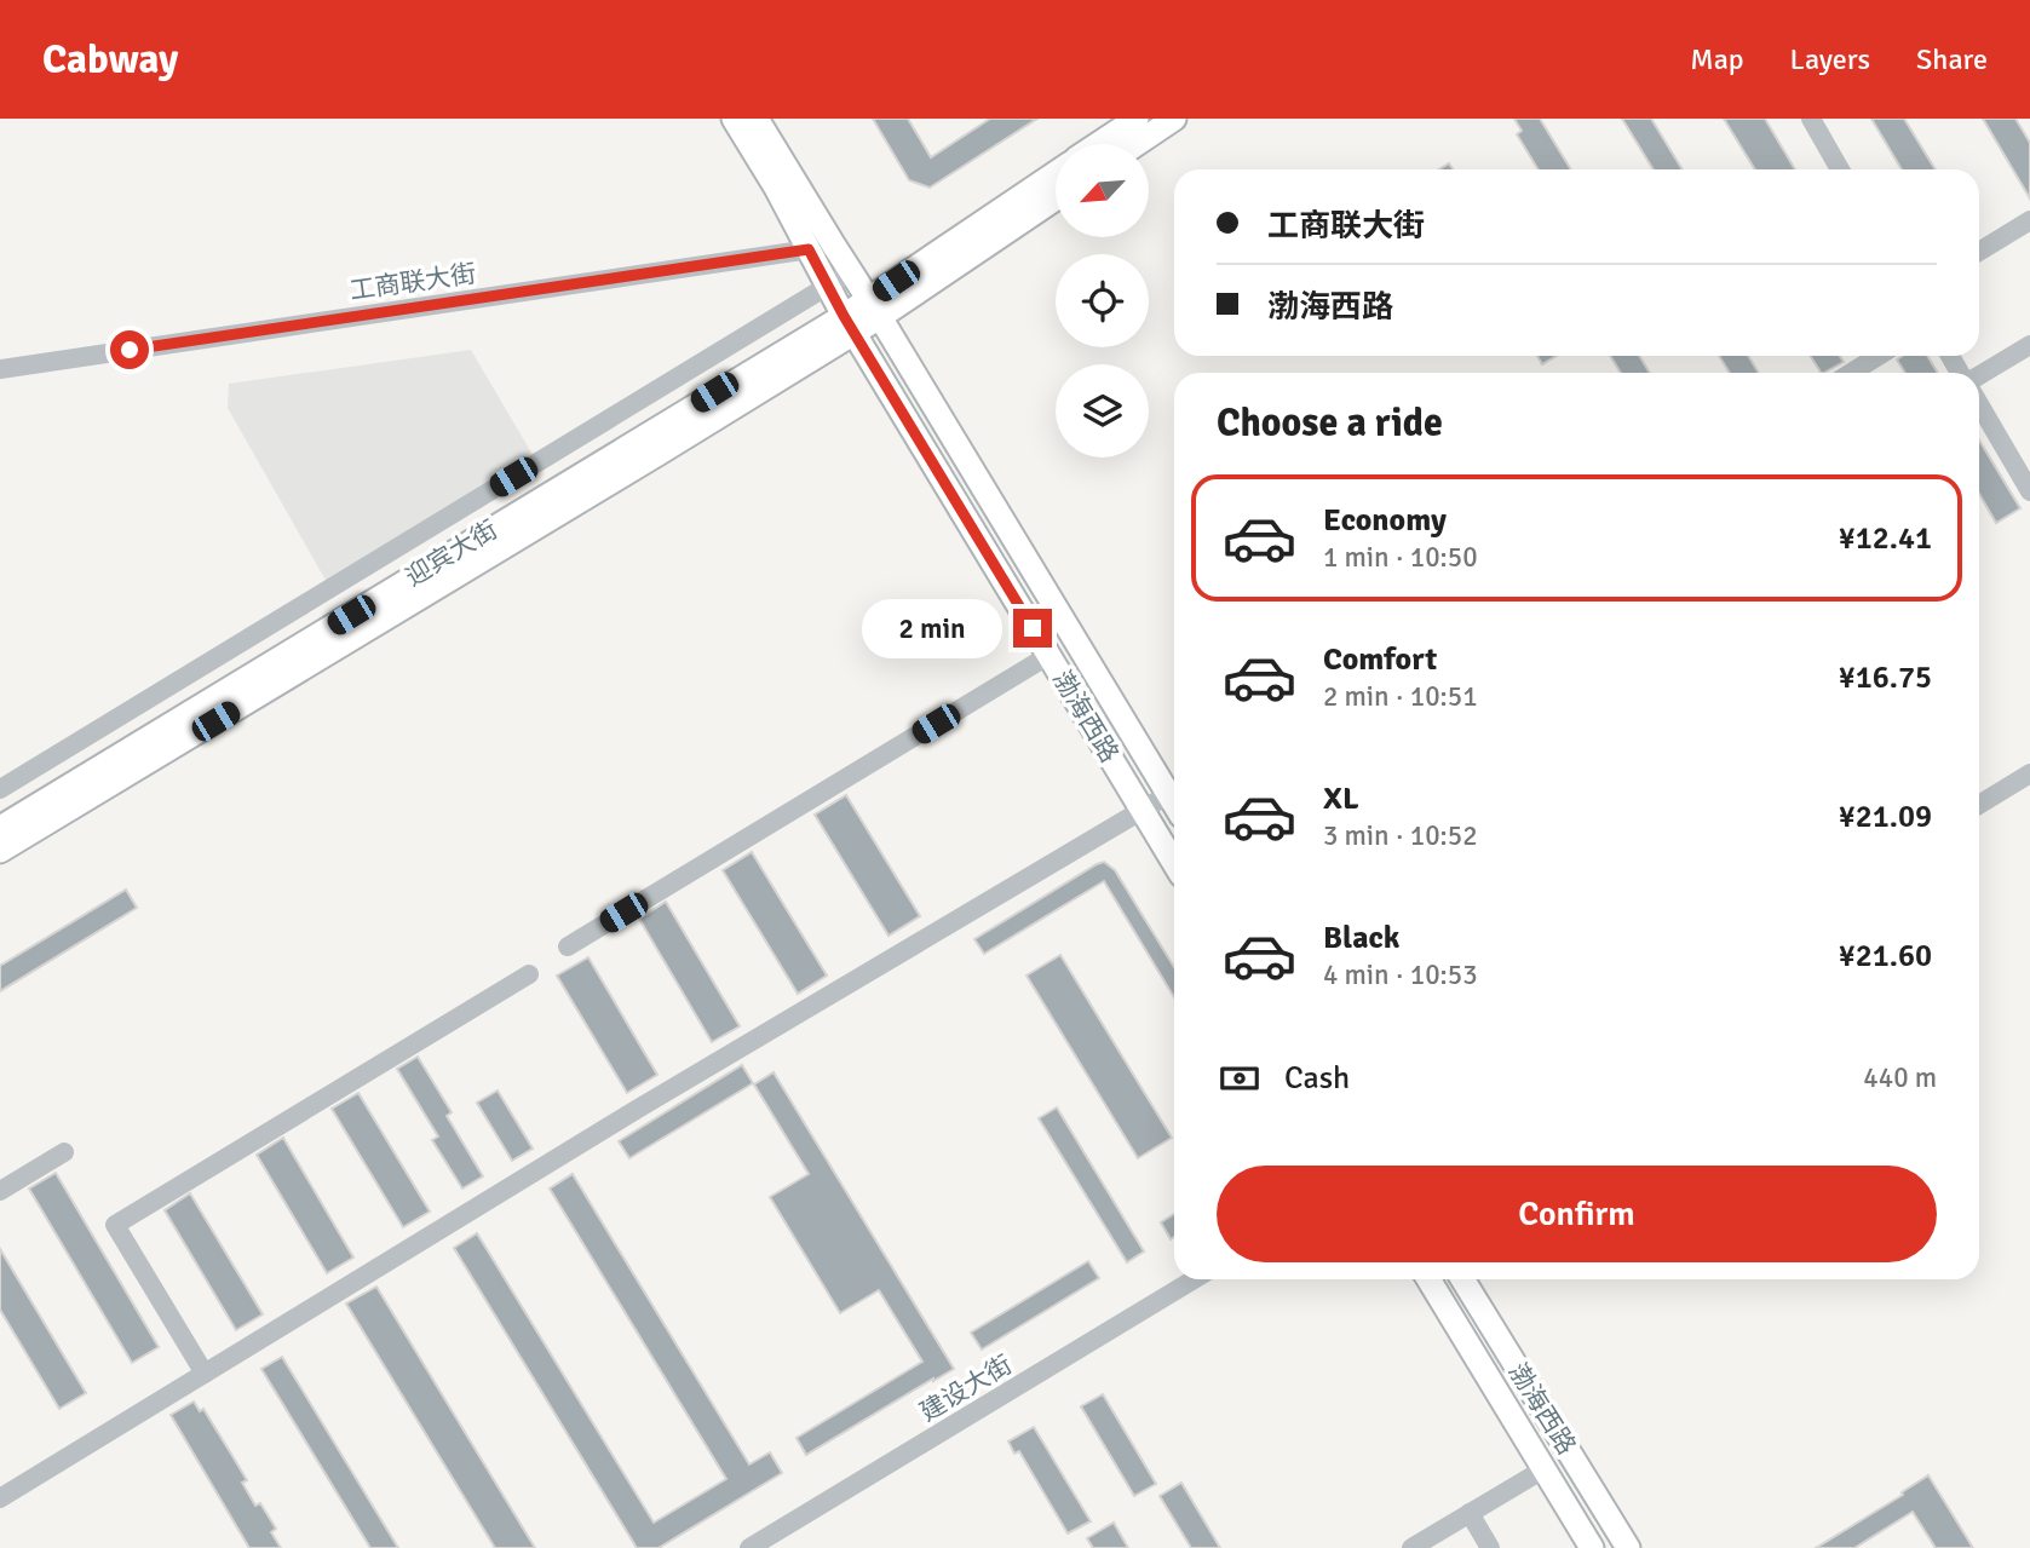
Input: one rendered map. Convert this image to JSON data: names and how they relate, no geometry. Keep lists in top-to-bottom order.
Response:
{
  "streets": {
    "main road": ["迎宾大街", "渤海西路"],
    "street": ["工商联大街", "建设大街"]
  },
  "crossings": [
    ["工商联大街", "渤海西路"],
    ["迎宾大街", "渤海西路"]
  ],
  "north": "bottom left",
  "page": {
    "header": "Cabway",
    "nav": ["Map", "Layers", "Share"],
    "banner": ["工商联大街", "渤海西路"],
    "heading": "Choose a ride",
    "list": [
      {
        "name": "Economy",
        "note": "1 min · 10:50",
        "value": "¥12.41"
      },
      {
        "name": "Comfort",
        "note": "2 min · 10:51",
        "value": "¥16.75"
      },
      {
        "name": "XL",
        "note": "3 min · 10:52",
        "value": "¥21.09"
      },
      {
        "name": "Black",
        "note": "4 min · 10:53",
        "value": "¥21.60"
      }
    ],
    "bubble": "2 min",
    "pay": ["Cash", "440 m"],
    "buttons": "Confirm"
  }
}
